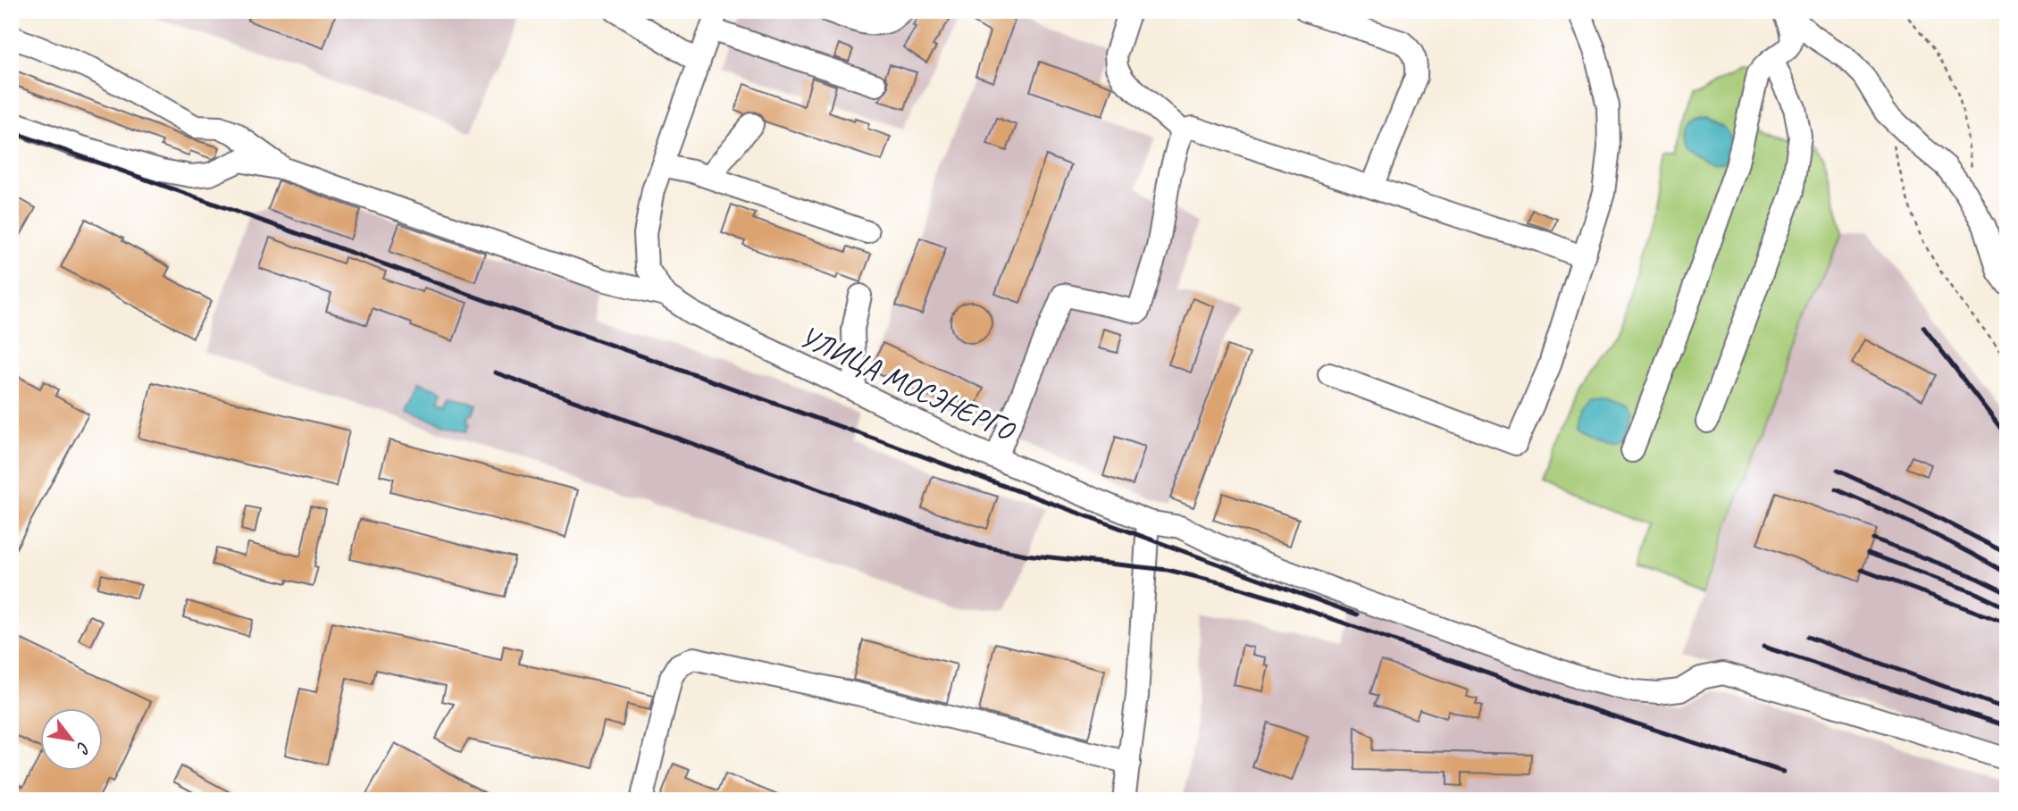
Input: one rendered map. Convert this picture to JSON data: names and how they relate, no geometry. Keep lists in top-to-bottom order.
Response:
{
  "streets": {
    "street": ["УЛИЦА МОСЭНЕРГО"]
  },
  "north": "bottom right"
}
